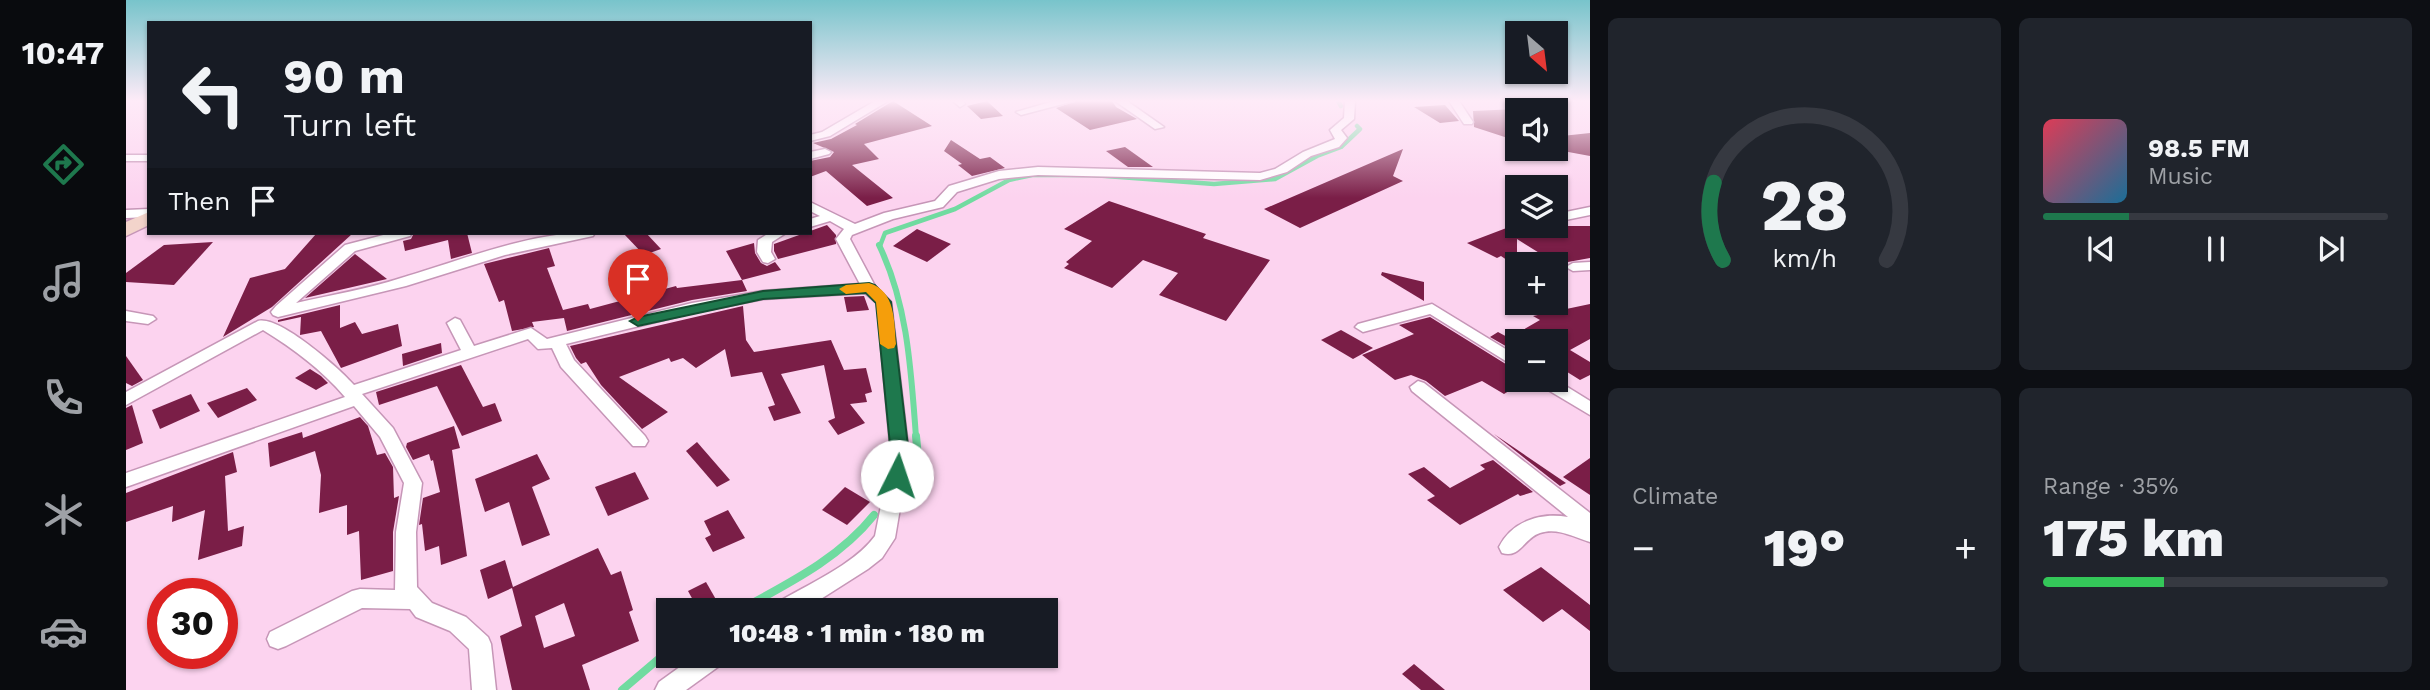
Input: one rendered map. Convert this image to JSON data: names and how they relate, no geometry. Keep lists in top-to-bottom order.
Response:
{
  "north": "bottom right",
  "page": {
    "tabs": "10:47",
    "map_buttons": ["+", "−"],
    "turn": ["90 m", "Turn left"],
    "song": ["98.5 FM", "Music"],
    "then": "Then",
    "tile": [
      "Climate",
      ["Range · 35%", "175 km"]
    ],
    "heat": ["−", "19°", "+"],
    "limit": "30",
    "trip": "10:48 · 1 min · 180 m",
    "gauge": ["28", "km/h"]
  }
}
